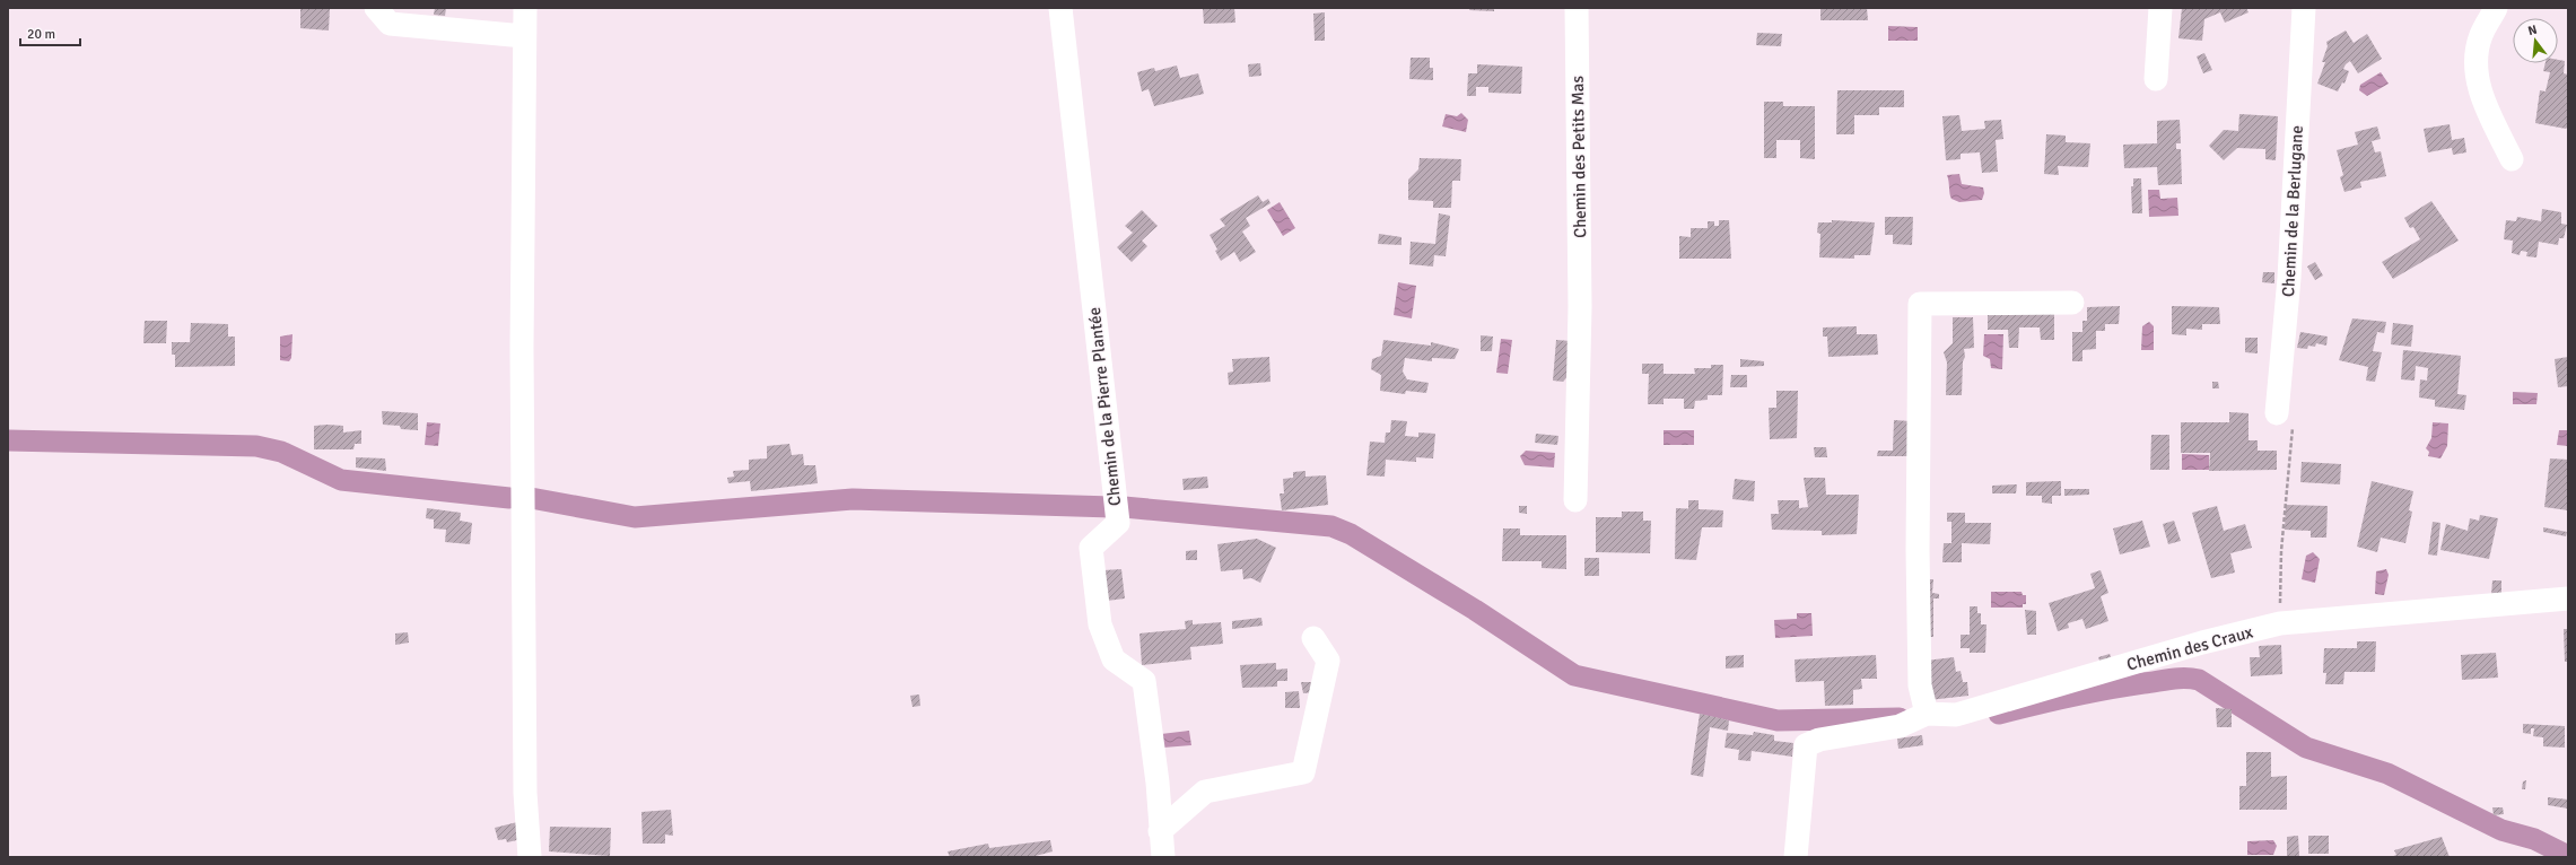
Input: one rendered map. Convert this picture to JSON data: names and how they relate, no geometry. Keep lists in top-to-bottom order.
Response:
{
  "streets": {
    "street": [
      "Chemin des Petits Mas",
      "Chemin de la Berlugane",
      "Chemin de la Pierre Plantée",
      "Chemin des Craux"
    ]
  },
  "scale_bar": "20 m",
  "north": "top"
}
